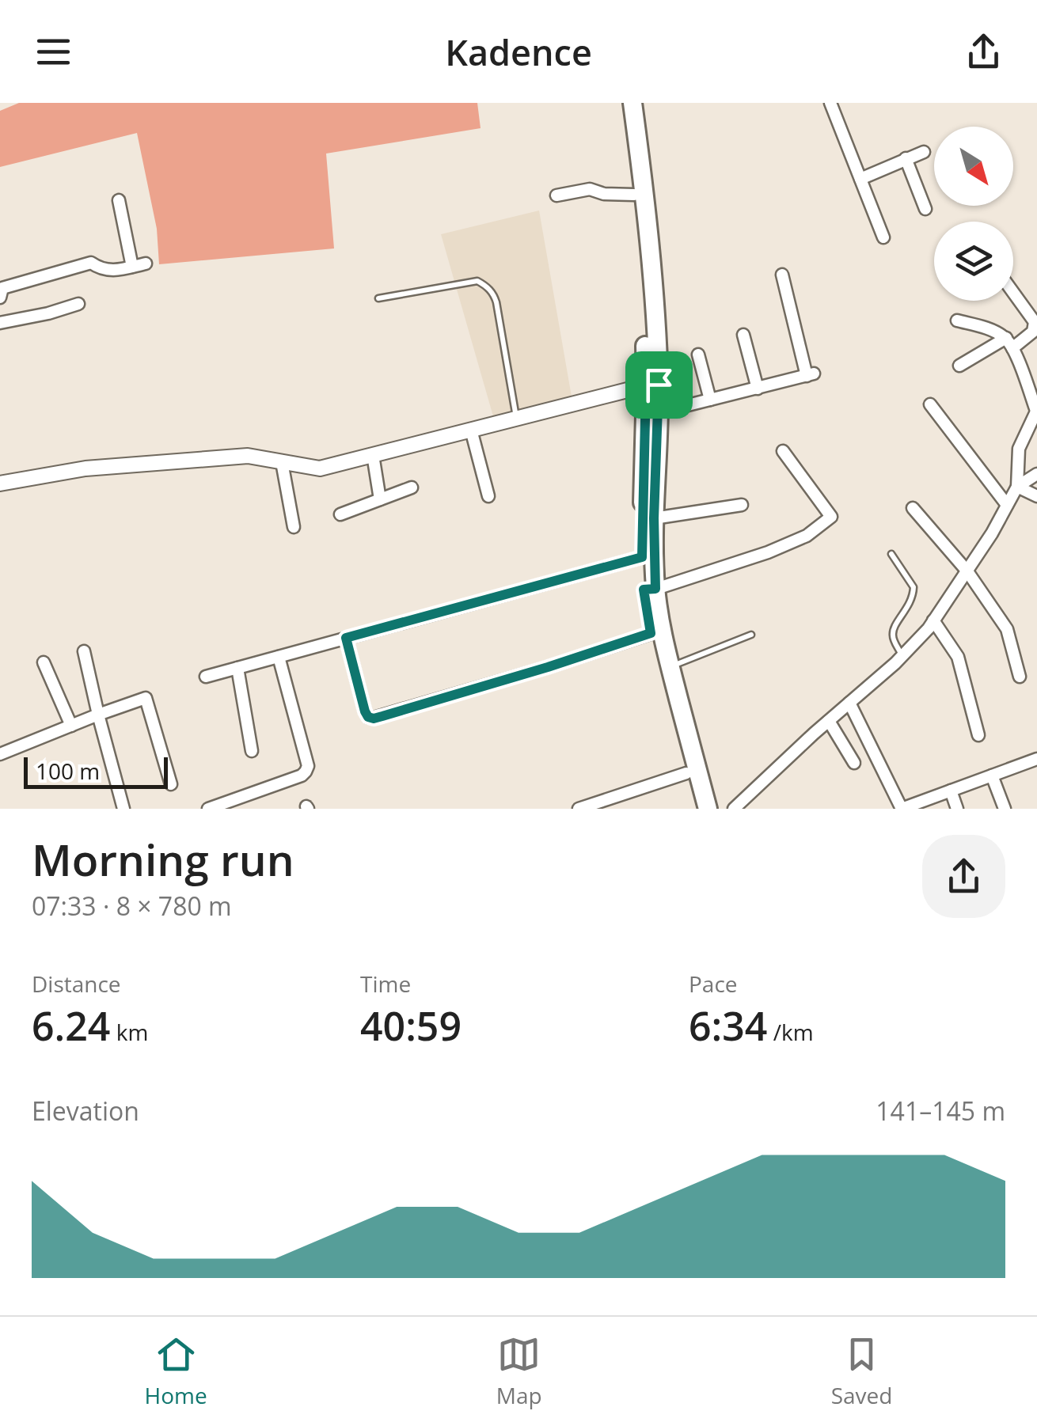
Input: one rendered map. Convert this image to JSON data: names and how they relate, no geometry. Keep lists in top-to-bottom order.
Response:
{
  "scale_bar": "100 m",
  "north": "bottom right",
  "page": {
    "header": "Kadence",
    "scale": "100 m",
    "heading": ["Morning run", "07:33 · 8 × 780 m"],
    "stats": [
      ["Distance", "6.24 km"],
      ["Time", "40:59"],
      ["Pace", "6:34 /km"]
    ],
    "chart": ["Elevation", "141–145 m"],
    "tabs": ["Home", "Map", "Saved"]
  }
}
